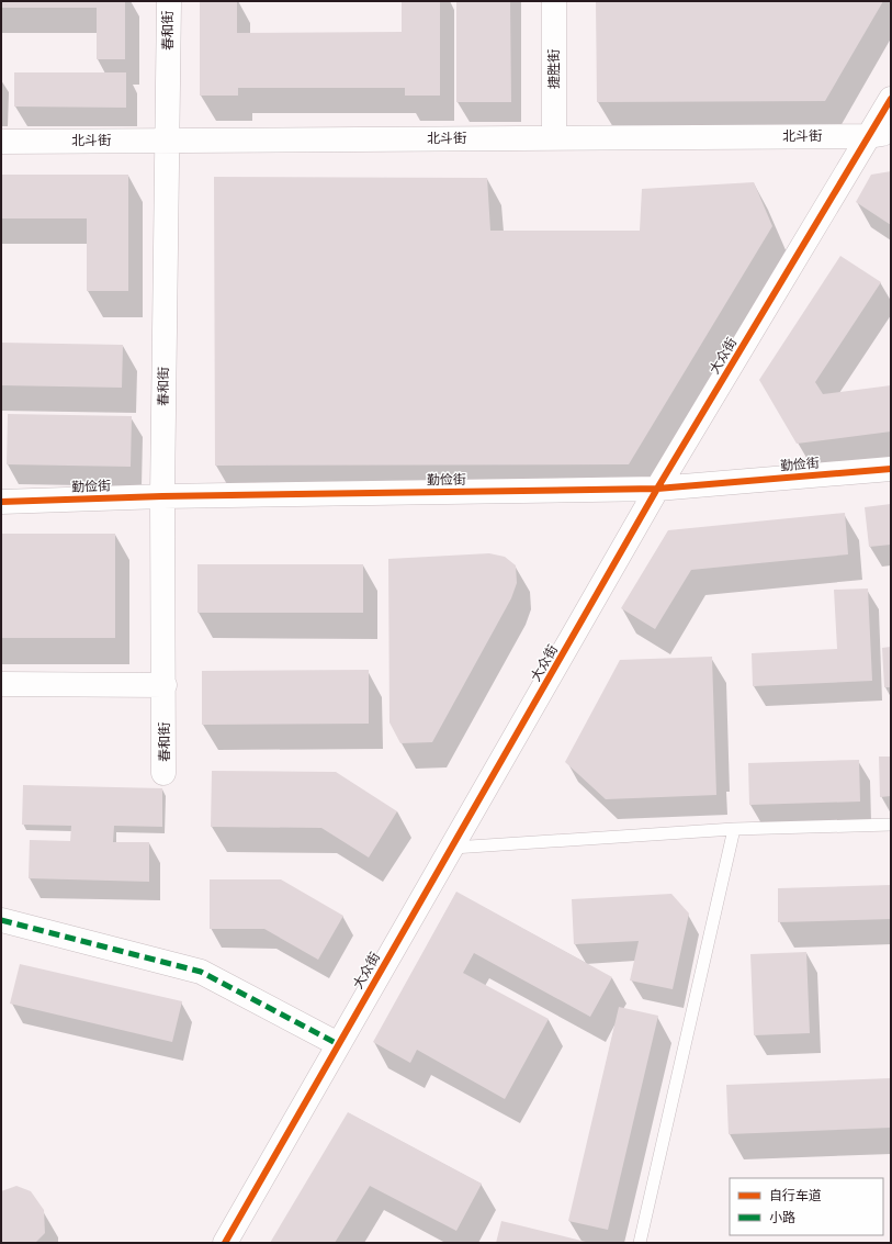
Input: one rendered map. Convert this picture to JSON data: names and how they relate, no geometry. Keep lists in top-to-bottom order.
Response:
{
  "streets": {
    "street": [
      "春和街",
      "捷胜街",
      "北斗街",
      "大众街",
      "勤俭街"
    ]
  },
  "crossings": [
    ["春和街", "北斗街"],
    ["春和街", "勤俭街"],
    ["捷胜街", "北斗街"],
    ["北斗街", "大众街"],
    ["大众街", "勤俭街"]
  ],
  "legend": ["自行车道", "小路"]
}
